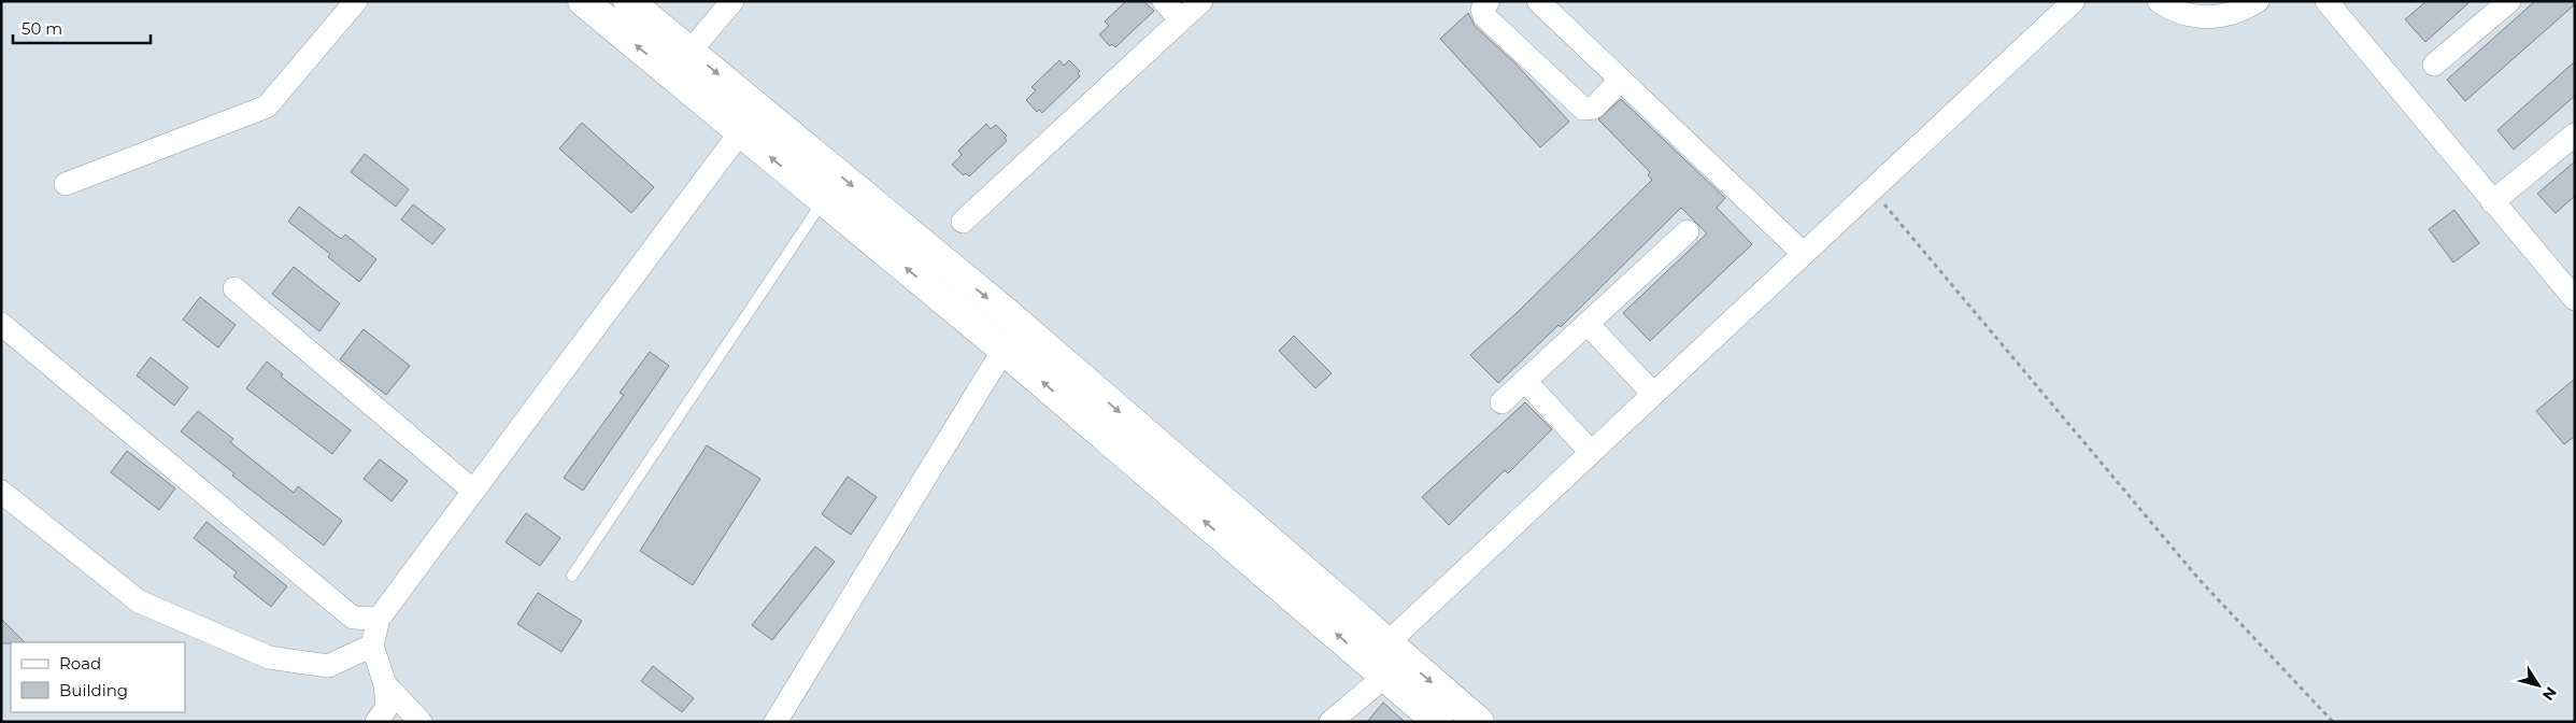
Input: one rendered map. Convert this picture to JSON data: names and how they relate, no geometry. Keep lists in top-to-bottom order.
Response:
{
  "legend": ["Road", "Building"],
  "scale_bar": "50 m",
  "north": "bottom right"
}
